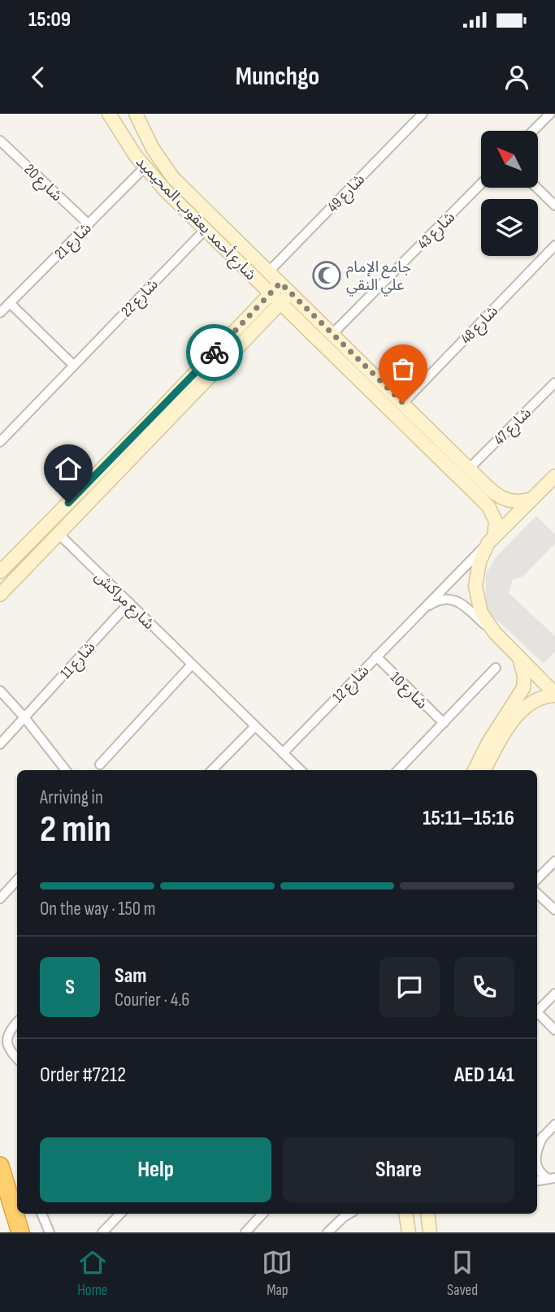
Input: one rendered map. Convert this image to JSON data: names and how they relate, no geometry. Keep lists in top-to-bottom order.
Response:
{
  "streets": {
    "street": [
      "شارع 20",
      "شارع 49",
      "شارع أحمد يعقوب المحيميد",
      "شارع 43",
      "شارع 21",
      "شارع 22",
      "شارع 48",
      "شارع 47",
      "شارع مراكش",
      "شارع 11",
      "شارع 12",
      "شارع 10"
    ]
  },
  "crossings": [
    ["شارع 20", "شارع 21"],
    ["شارع 49", "شارع أحمد يعقوب المحيميد"],
    ["شارع أحمد يعقوب المحيميد", "شارع 43"],
    ["شارع أحمد يعقوب المحيميد", "شارع 21"],
    ["شارع أحمد يعقوب المحيميد", "شارع 22"],
    ["شارع أحمد يعقوب المحيميد", "شارع 48"],
    ["شارع أحمد يعقوب المحيميد", "شارع 47"],
    ["شارع أحمد يعقوب المحيميد", "شارع 12"],
    ["شارع مراكش", "شارع 11"],
    ["شارع مراكش", "شارع 12"],
    ["شارع 12", "شارع 10"]
  ],
  "places": {
    "mosque": ["جامع الإمام علي النقي"]
  },
  "north": "top left",
  "page": {
    "status": "15:09",
    "header": "Munchgo",
    "heading": ["2 min", "Arriving in", "15:11–15:16"],
    "panel": [
      "Sam",
      "Courier · 4.6",
      "Order #7212",
      "AED 141"
    ],
    "bar": "On the way · 150 m",
    "round": "S",
    "buttons": ["Help", "Share"],
    "tabs": ["Home", "Map", "Saved"]
  }
}
